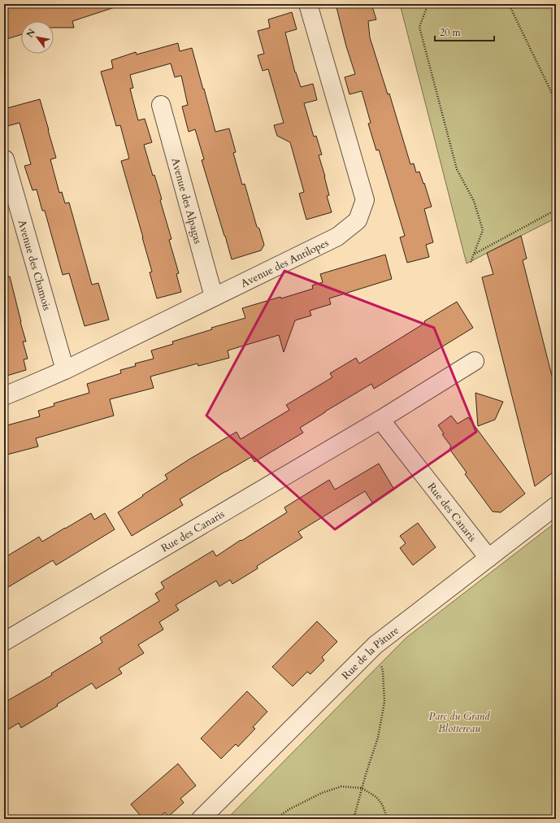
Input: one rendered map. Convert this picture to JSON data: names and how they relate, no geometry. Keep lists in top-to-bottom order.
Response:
{
  "streets": {
    "street": [
      "Avenue des Alpagas",
      "Avenue des Antilopes",
      "Avenue des Chamois",
      "Rue des Canaris",
      "Rue de la Pâture"
    ]
  },
  "crossings": [
    ["Avenue des Alpagas", "Avenue des Antilopes"],
    ["Avenue des Antilopes", "Avenue des Chamois"],
    ["Rue des Canaris", "Rue de la Pâture"]
  ],
  "parks": ["Parc du Grand Blottereau"],
  "scale_bar": "20 m",
  "north": "top left"
}
